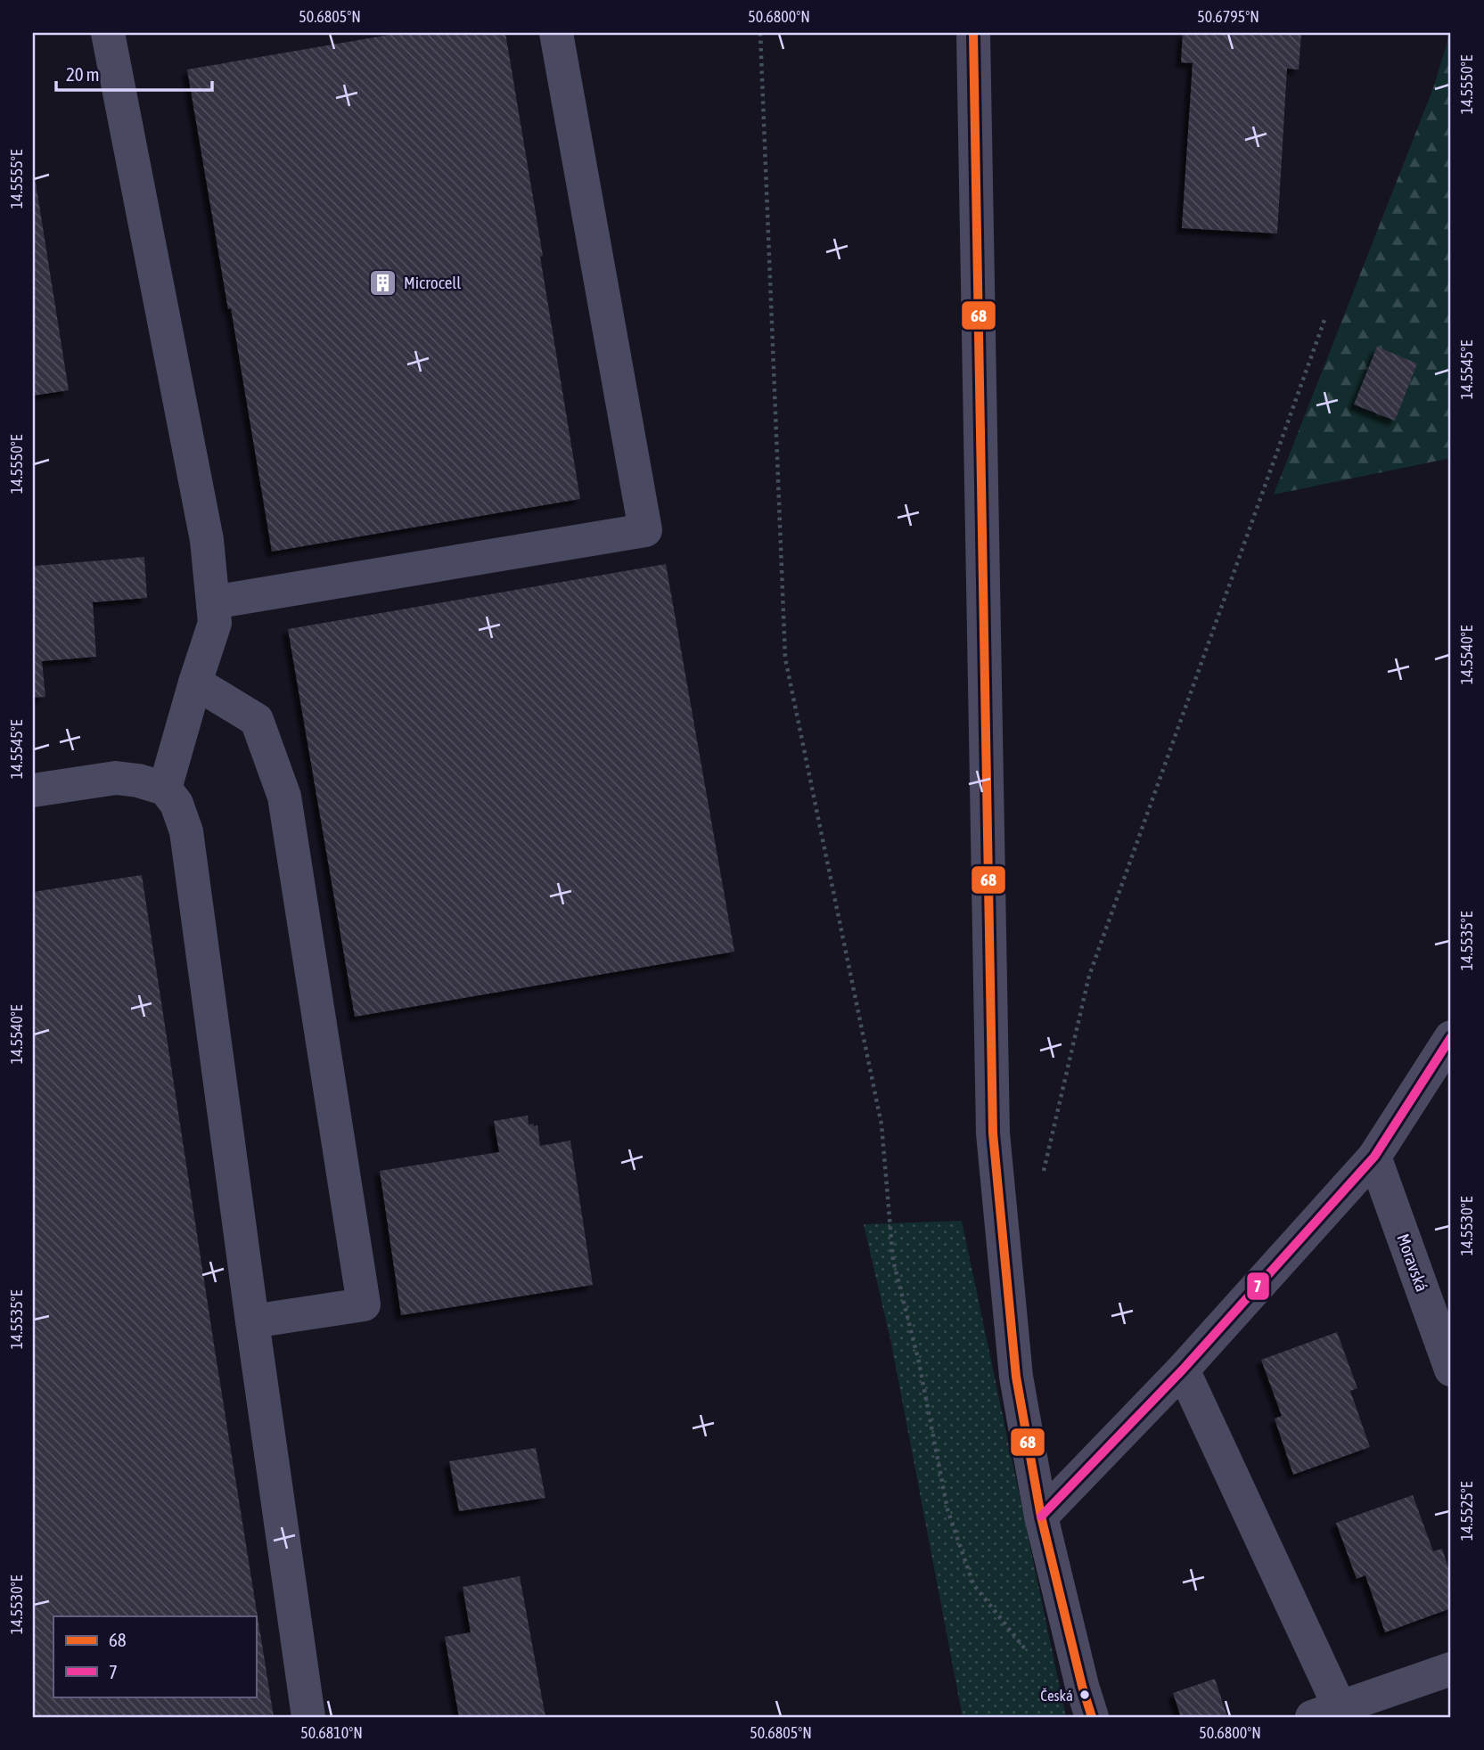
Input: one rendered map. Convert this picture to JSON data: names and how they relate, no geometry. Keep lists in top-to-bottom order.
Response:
{
  "streets": {
    "street": ["Moravská"]
  },
  "places": {
    "building": ["Microcell"],
    "other": ["Česká"]
  },
  "lines": ["transit line 68", "transit line 7"],
  "legend": ["68", "7"],
  "scale_bar": "20 m",
  "coordinates": [
    "50.6805°N",
    "50.6800°N",
    "50.6795°N",
    "14.5550°E",
    "14.5555°E",
    "14.5545°E",
    "14.5540°E",
    "14.5535°E",
    "14.5530°E",
    "14.5525°E",
    "50.6810°N"
  ]
}
